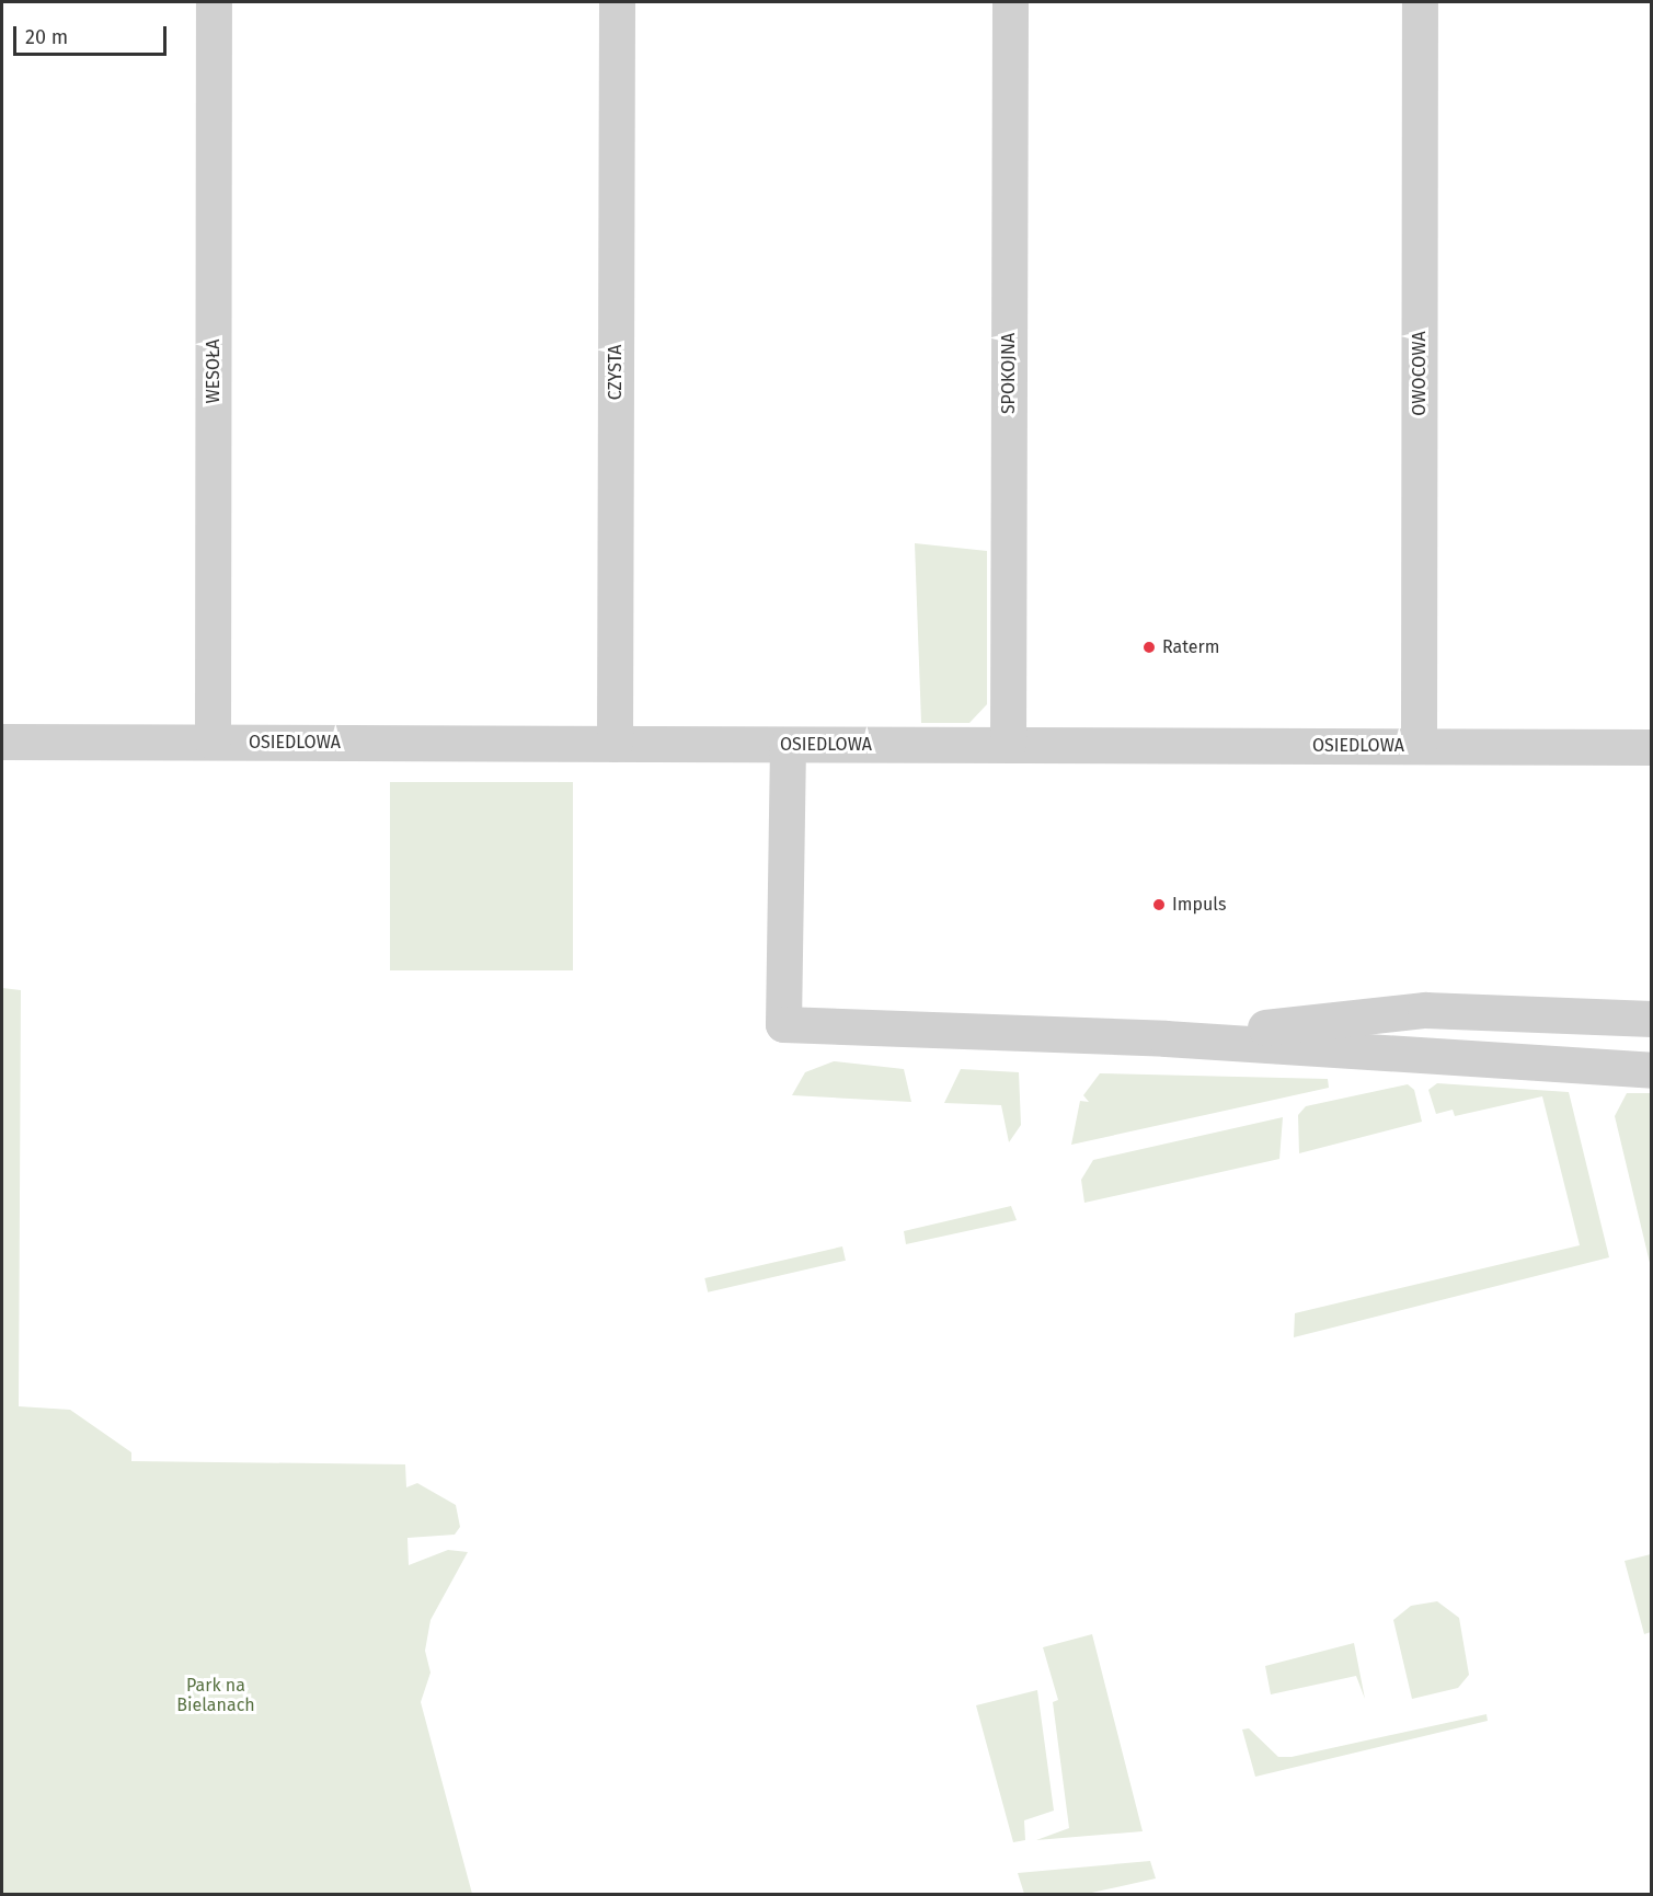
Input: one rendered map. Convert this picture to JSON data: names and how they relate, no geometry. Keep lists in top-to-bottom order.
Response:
{
  "streets": {
    "street": [
      "WESOŁA",
      "CZYSTA",
      "SPOKOJNA",
      "OWOCOWA",
      "OSIEDLOWA"
    ]
  },
  "crossings": [
    ["WESOŁA", "OSIEDLOWA"],
    ["CZYSTA", "OSIEDLOWA"],
    ["SPOKOJNA", "OSIEDLOWA"],
    ["OWOCOWA", "OSIEDLOWA"]
  ],
  "parks": ["Park na Bielanach"],
  "places": ["Raterm", "Impuls"],
  "scale_bar": "20 m"
}
